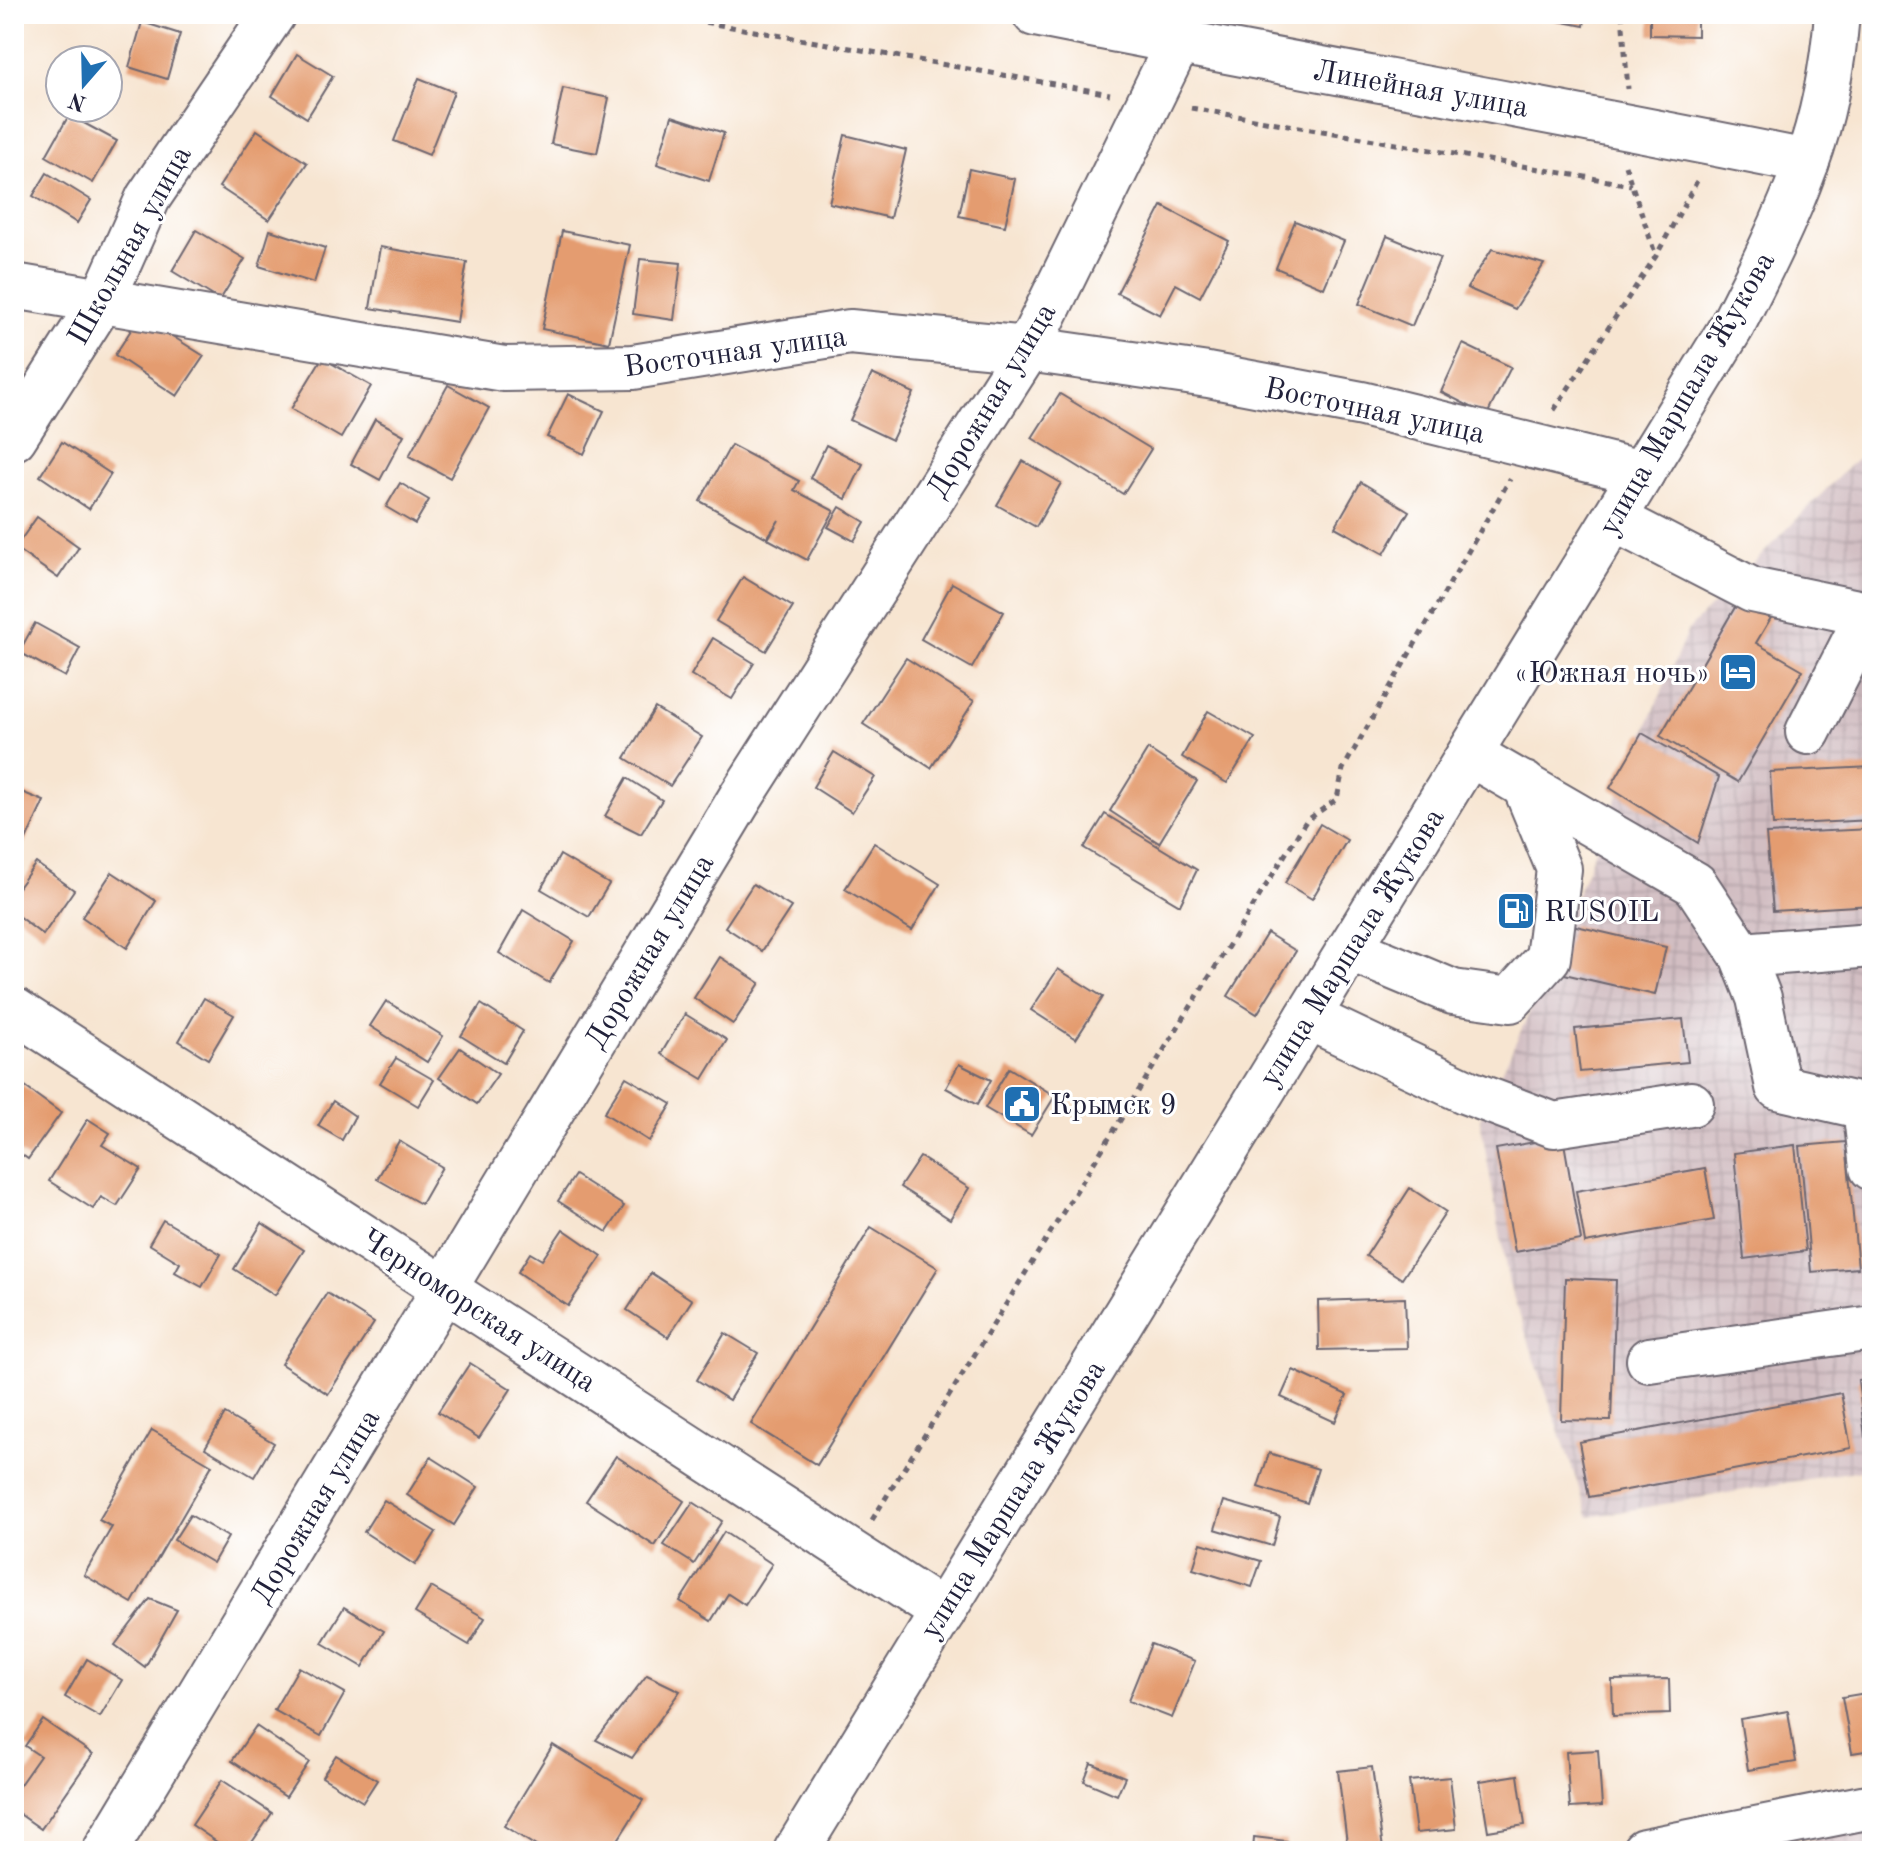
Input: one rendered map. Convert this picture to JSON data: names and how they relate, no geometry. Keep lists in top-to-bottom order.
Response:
{
  "streets": {
    "street": [
      "Линейная улица",
      "Школьная улица",
      "Восточная улица",
      "улица Маршала Жукова",
      "Дорожная улица",
      "Черноморская улица"
    ]
  },
  "crossings": [
    ["Линейная улица", "улица Маршала Жукова"],
    ["Линейная улица", "Дорожная улица"],
    ["Школьная улица", "Восточная улица"],
    ["Восточная улица", "улица Маршала Жукова"],
    ["Восточная улица", "Дорожная улица"],
    ["улица Маршала Жукова", "Черноморская улица"],
    ["Дорожная улица", "Черноморская улица"]
  ],
  "places": {
    "hotel": ["«Южная ночь»"],
    "fuel station": ["RUSOIL"],
    "public building": ["Крымск 9"]
  },
  "north": "bottom"
}
